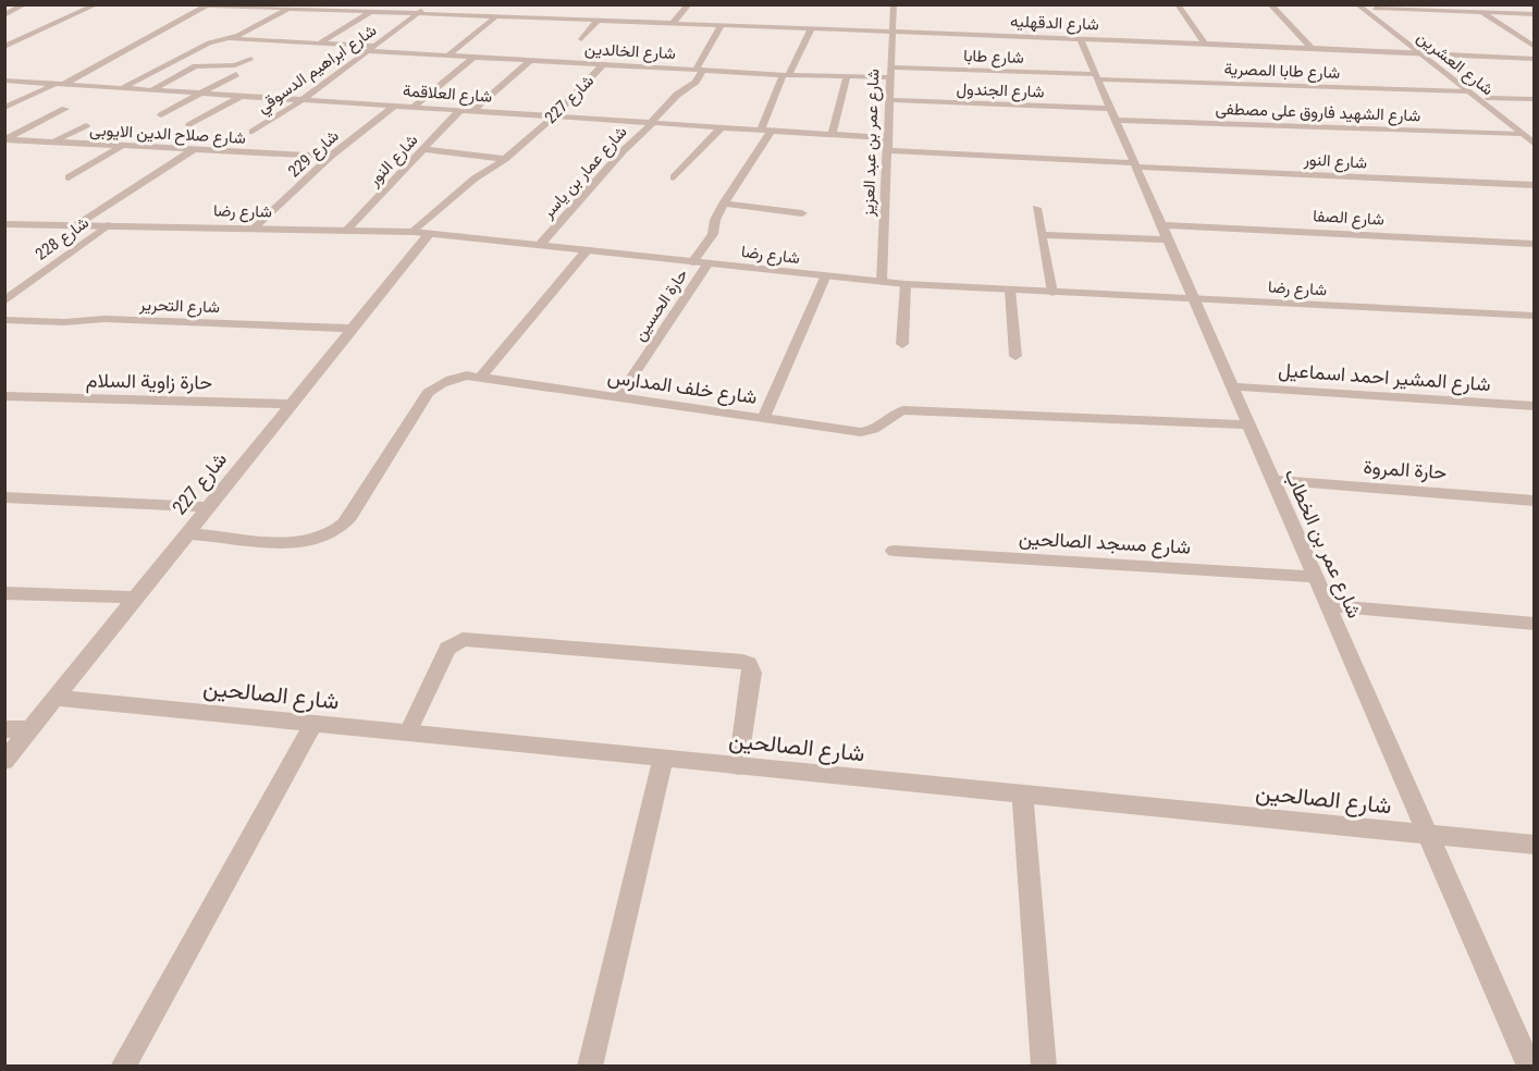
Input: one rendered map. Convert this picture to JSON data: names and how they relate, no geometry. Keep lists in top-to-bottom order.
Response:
{
  "streets": {
    "street": [
      "شارع الدقهليه",
      "شارع الخالدين",
      "شارع طابا",
      "شارع العشرين",
      "شارع ابراهيم الدسوقي",
      "شارع طابا المصرية",
      "شارع الجندول",
      "شارع العلاقمة",
      "شارع 227",
      "شارع الشهيد فاروق على مصطفى",
      "شارع صلاح الدين الايوبى",
      "شارع عمر بن عبد العزيز",
      "شارع 229",
      "شارع النور",
      "شارع عمار بن ياسر",
      "شارع رضا",
      "شارع الصفا",
      "شارع 228",
      "حارة الحسين",
      "شارع التحرير",
      "شارع المشير احمد اسماعيل",
      "حارة زاوية السلام",
      "شارع خلف المدارس",
      "حارة المروة",
      "شارع مسجد الصالحين",
      "شارع عمر بن الخطاب",
      "شارع الصالحين"
    ]
  },
  "crossings": [
    ["شارع الدقهليه", "شارع العشرين"],
    ["شارع الدقهليه", "شارع ابراهيم الدسوقي"],
    ["شارع الدقهليه", "شارع عمر بن عبد العزيز"],
    ["شارع الدقهليه", "شارع عمار بن ياسر"],
    ["شارع الدقهليه", "شارع عمر بن الخطاب"],
    ["شارع الخالدين", "شارع طابا"],
    ["شارع الخالدين", "شارع ابراهيم الدسوقي"],
    ["شارع الخالدين", "شارع 227"],
    ["شارع الخالدين", "شارع عمر بن عبد العزيز"],
    ["شارع الخالدين", "شارع عمار بن ياسر"],
    ["شارع طابا", "شارع طابا المصرية"],
    ["شارع طابا", "شارع عمر بن عبد العزيز"],
    ["شارع طابا", "شارع عمر بن الخطاب"],
    ["شارع العشرين", "شارع طابا المصرية"],
    ["شارع العشرين", "شارع الشهيد فاروق على مصطفى"],
    ["شارع ابراهيم الدسوقي", "شارع العلاقمة"],
    ["شارع طابا المصرية", "شارع عمر بن الخطاب"],
    ["شارع الجندول", "شارع الشهيد فاروق على مصطفى"],
    ["شارع الجندول", "شارع عمر بن عبد العزيز"],
    ["شارع الجندول", "شارع عمر بن الخطاب"],
    ["شارع العلاقمة", "شارع 227"],
    ["شارع العلاقمة", "شارع عمر بن عبد العزيز"],
    ["شارع العلاقمة", "شارع 229"],
    ["شارع العلاقمة", "شارع النور"],
    ["شارع العلاقمة", "شارع عمار بن ياسر"],
    ["شارع العلاقمة", "حارة الحسين"],
    ["شارع 227", "شارع رضا"],
    ["شارع 227", "شارع التحرير"],
    ["شارع 227", "حارة زاوية السلام"],
    ["شارع 227", "شارع خلف المدارس"],
    ["شارع 227", "شارع الصالحين"],
    ["شارع الشهيد فاروق على مصطفى", "شارع عمر بن الخطاب"],
    ["شارع صلاح الدين الايوبى", "شارع 229"],
    ["شارع عمر بن عبد العزيز", "شارع النور"],
    ["شارع عمر بن عبد العزيز", "شارع رضا"],
    ["شارع 229", "شارع رضا"],
    ["شارع النور", "شارع رضا"],
    ["شارع النور", "شارع عمر بن الخطاب"],
    ["شارع عمار بن ياسر", "شارع رضا"],
    ["شارع رضا", "شارع 228"],
    ["شارع رضا", "حارة الحسين"],
    ["شارع رضا", "شارع عمر بن الخطاب"],
    ["شارع الصفا", "شارع عمر بن الخطاب"],
    ["حارة الحسين", "شارع خلف المدارس"],
    ["شارع المشير احمد اسماعيل", "شارع عمر بن الخطاب"],
    ["شارع خلف المدارس", "شارع عمر بن الخطاب"],
    ["حارة المروة", "شارع عمر بن الخطاب"],
    ["شارع مسجد الصالحين", "شارع عمر بن الخطاب"],
    ["شارع عمر بن الخطاب", "شارع الصالحين"]
  ]
}
